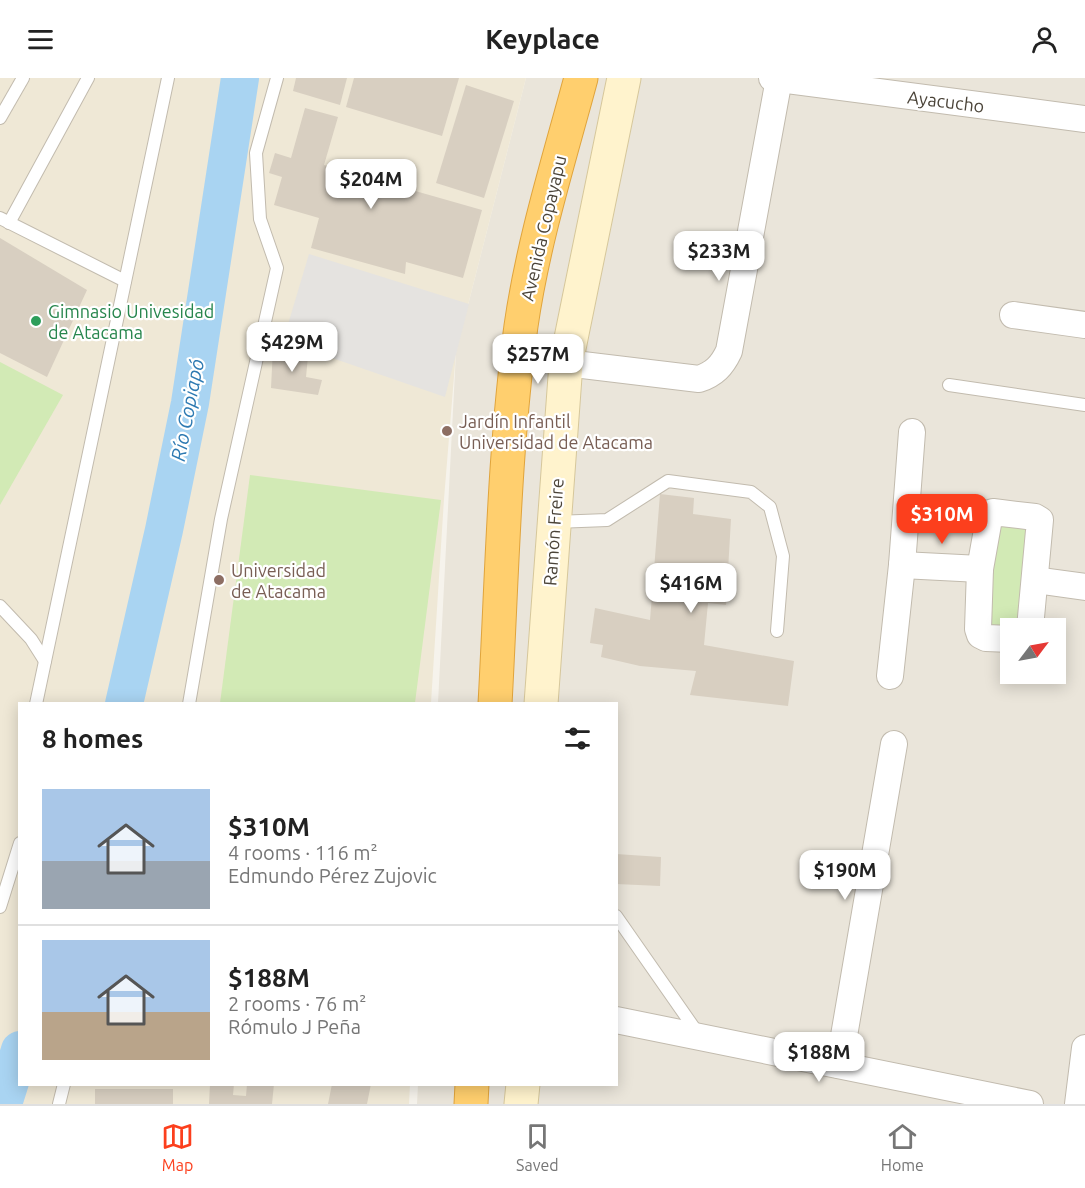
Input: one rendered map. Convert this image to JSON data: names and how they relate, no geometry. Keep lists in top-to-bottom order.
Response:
{
  "streets": {
    "highway": ["Avenida Copayapu"],
    "street": ["Ayacucho", "Ramón Freire"]
  },
  "water": ["Río Copiapó"],
  "places": ["Gimnasio Univesidad de Atacama", "Jardín Infantil Universidad de Atacama", "Universidad de Atacama"],
  "north": "top right",
  "page": {
    "header": "Keyplace",
    "price": [
      "$204M",
      "$233M",
      "$429M",
      "$257M",
      "$310M",
      "$416M",
      "$190M",
      "$188M"
    ],
    "heading": "8 homes",
    "list": [
      {
        "name": "$310M",
        "note": "4 rooms · 116 m² · Edmundo Pérez Zujovic"
      },
      {
        "name": "$188M",
        "note": "2 rooms · 76 m² · Rómulo J Peña"
      }
    ],
    "tabs": ["Map", "Saved", "Home"]
  }
}
